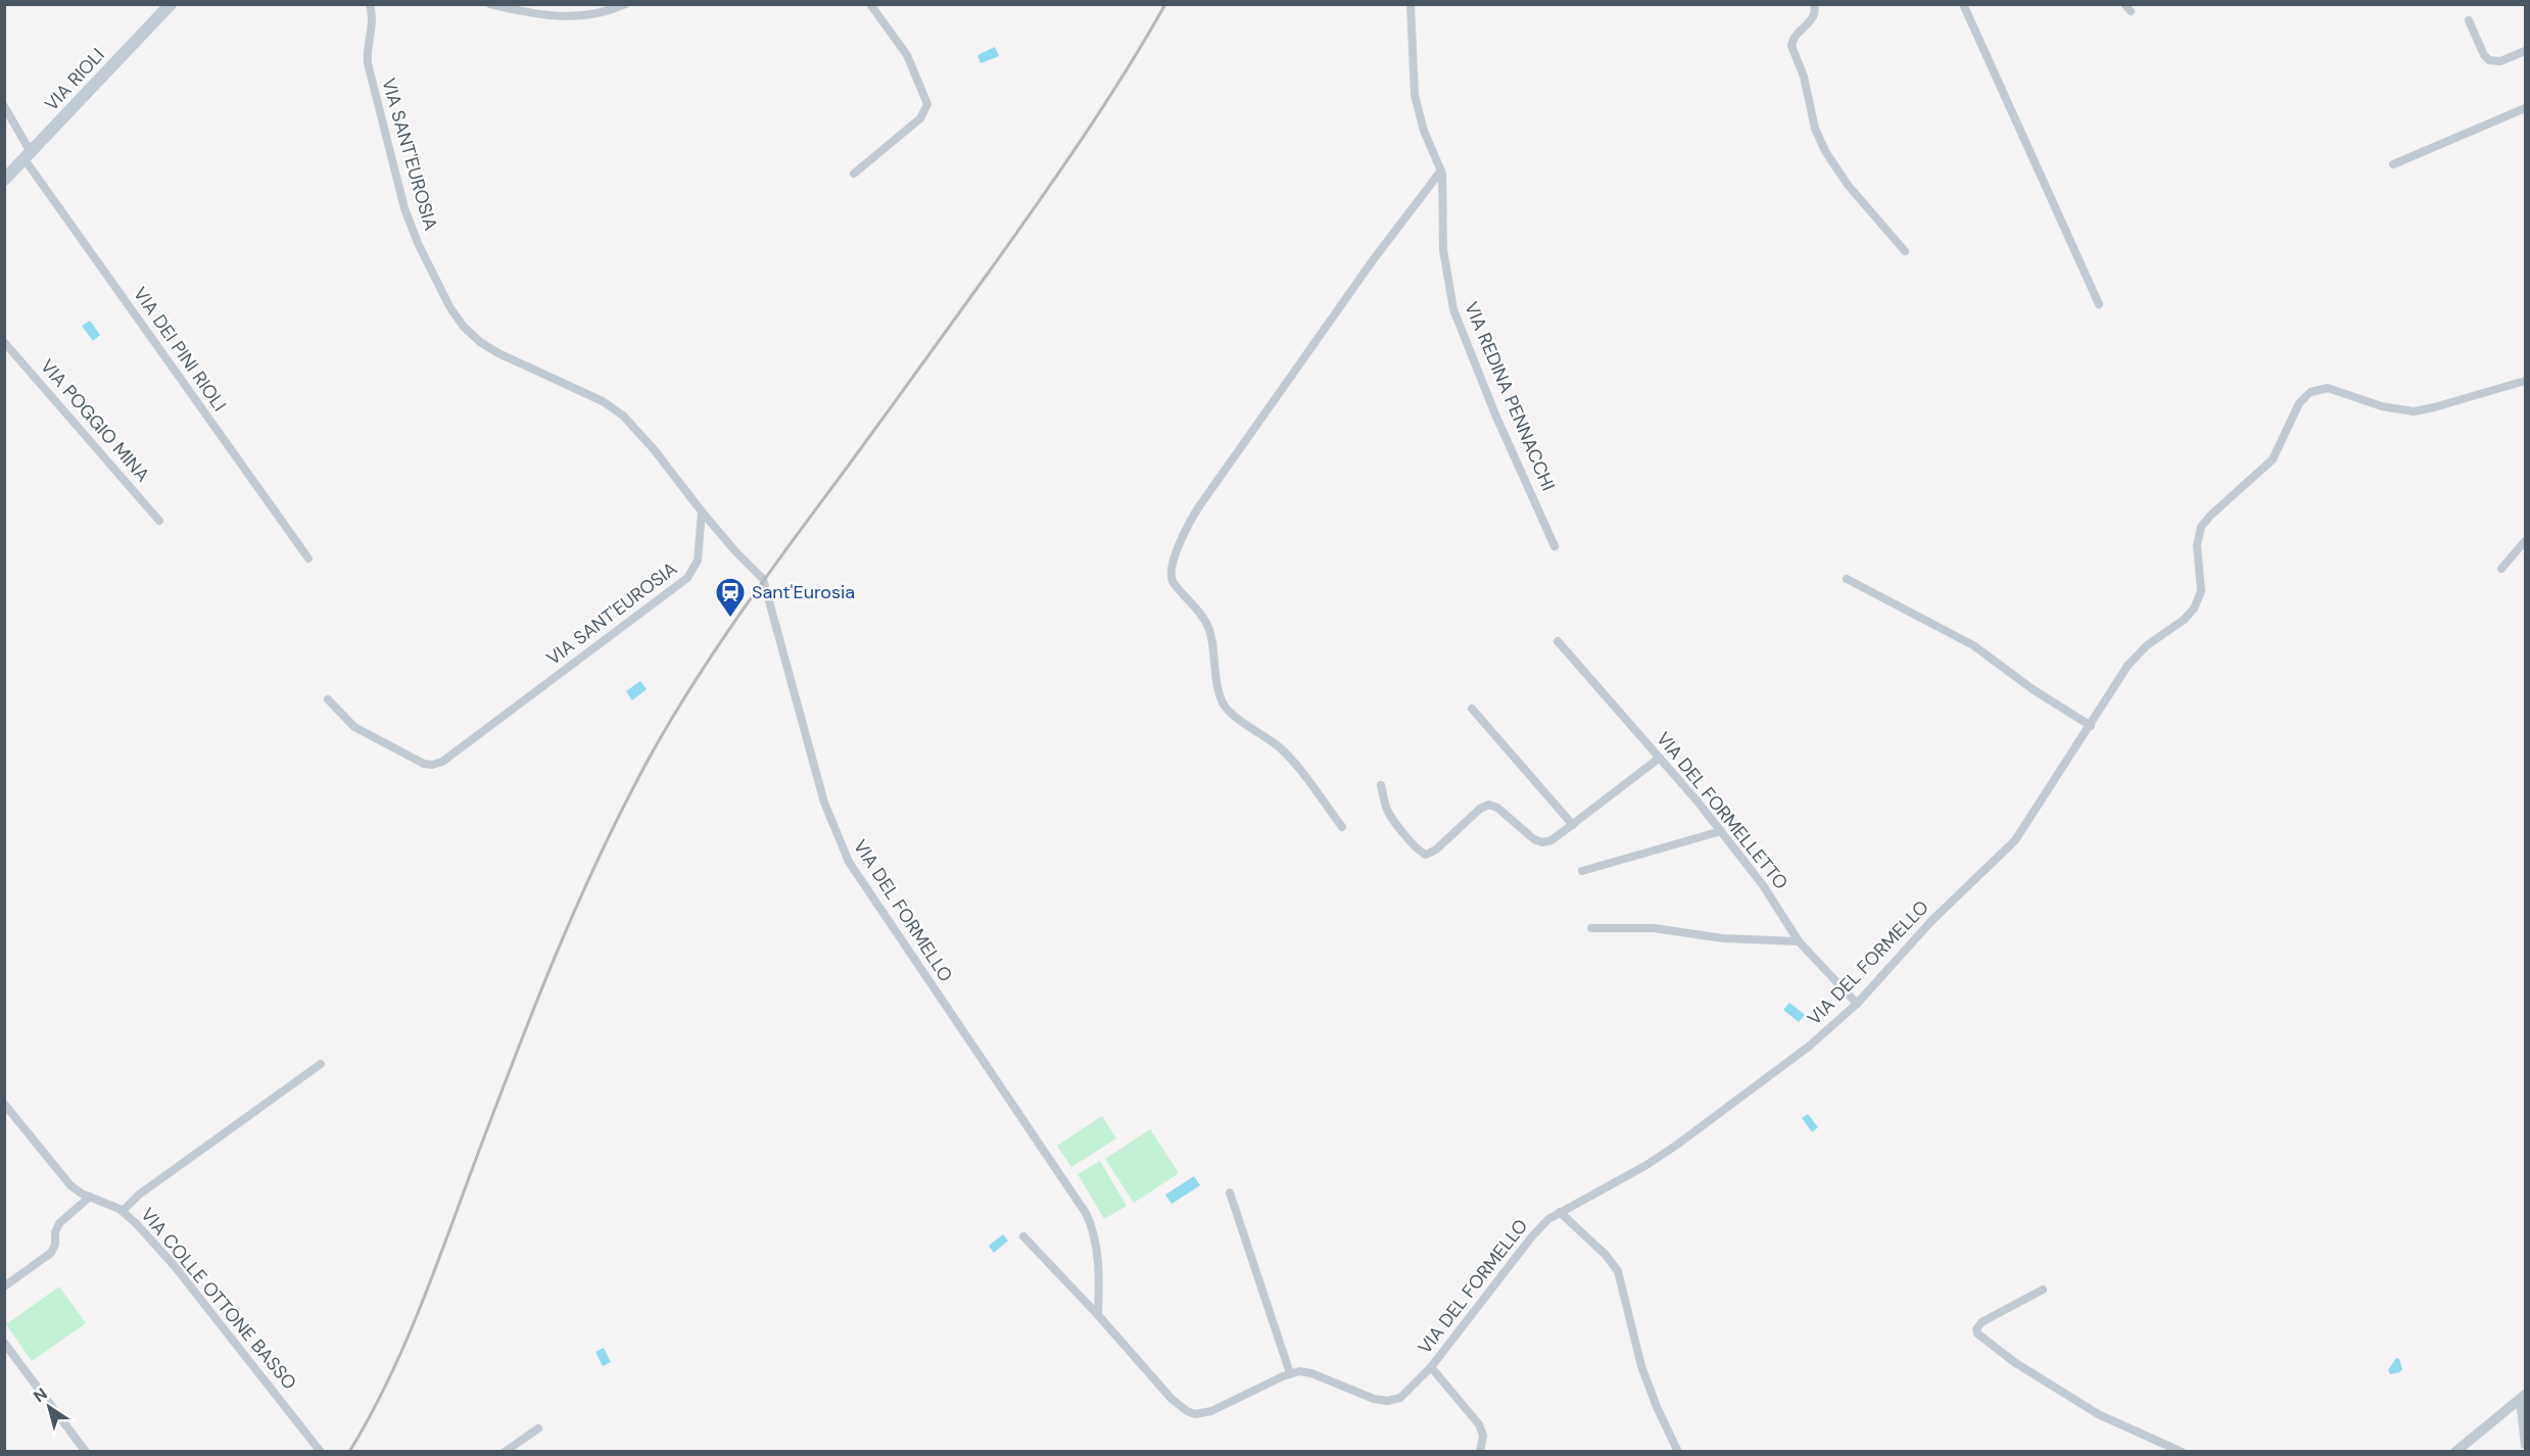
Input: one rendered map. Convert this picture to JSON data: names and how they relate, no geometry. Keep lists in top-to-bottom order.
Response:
{
  "streets": {
    "main road": ["VIA RIOLI"],
    "street": [
      "VIA SANT'EUROSIA",
      "VIA DEI PINI RIOLI",
      "VIA REDINA PENNACCHI",
      "VIA POGGIO MINA",
      "VIA DEL FORMELLETTO",
      "VIA DEL FORMELLO",
      "VIA COLLE OTTONE BASSO"
    ]
  },
  "crossings": [
    ["VIA RIOLI", "VIA DEI PINI RIOLI"],
    ["VIA SANT'EUROSIA", "VIA DEL FORMELLO"],
    ["VIA DEL FORMELLETTO", "VIA DEL FORMELLO"]
  ],
  "places": {
    "station": ["Sant'Eurosia"]
  },
  "north": "top left"
}
